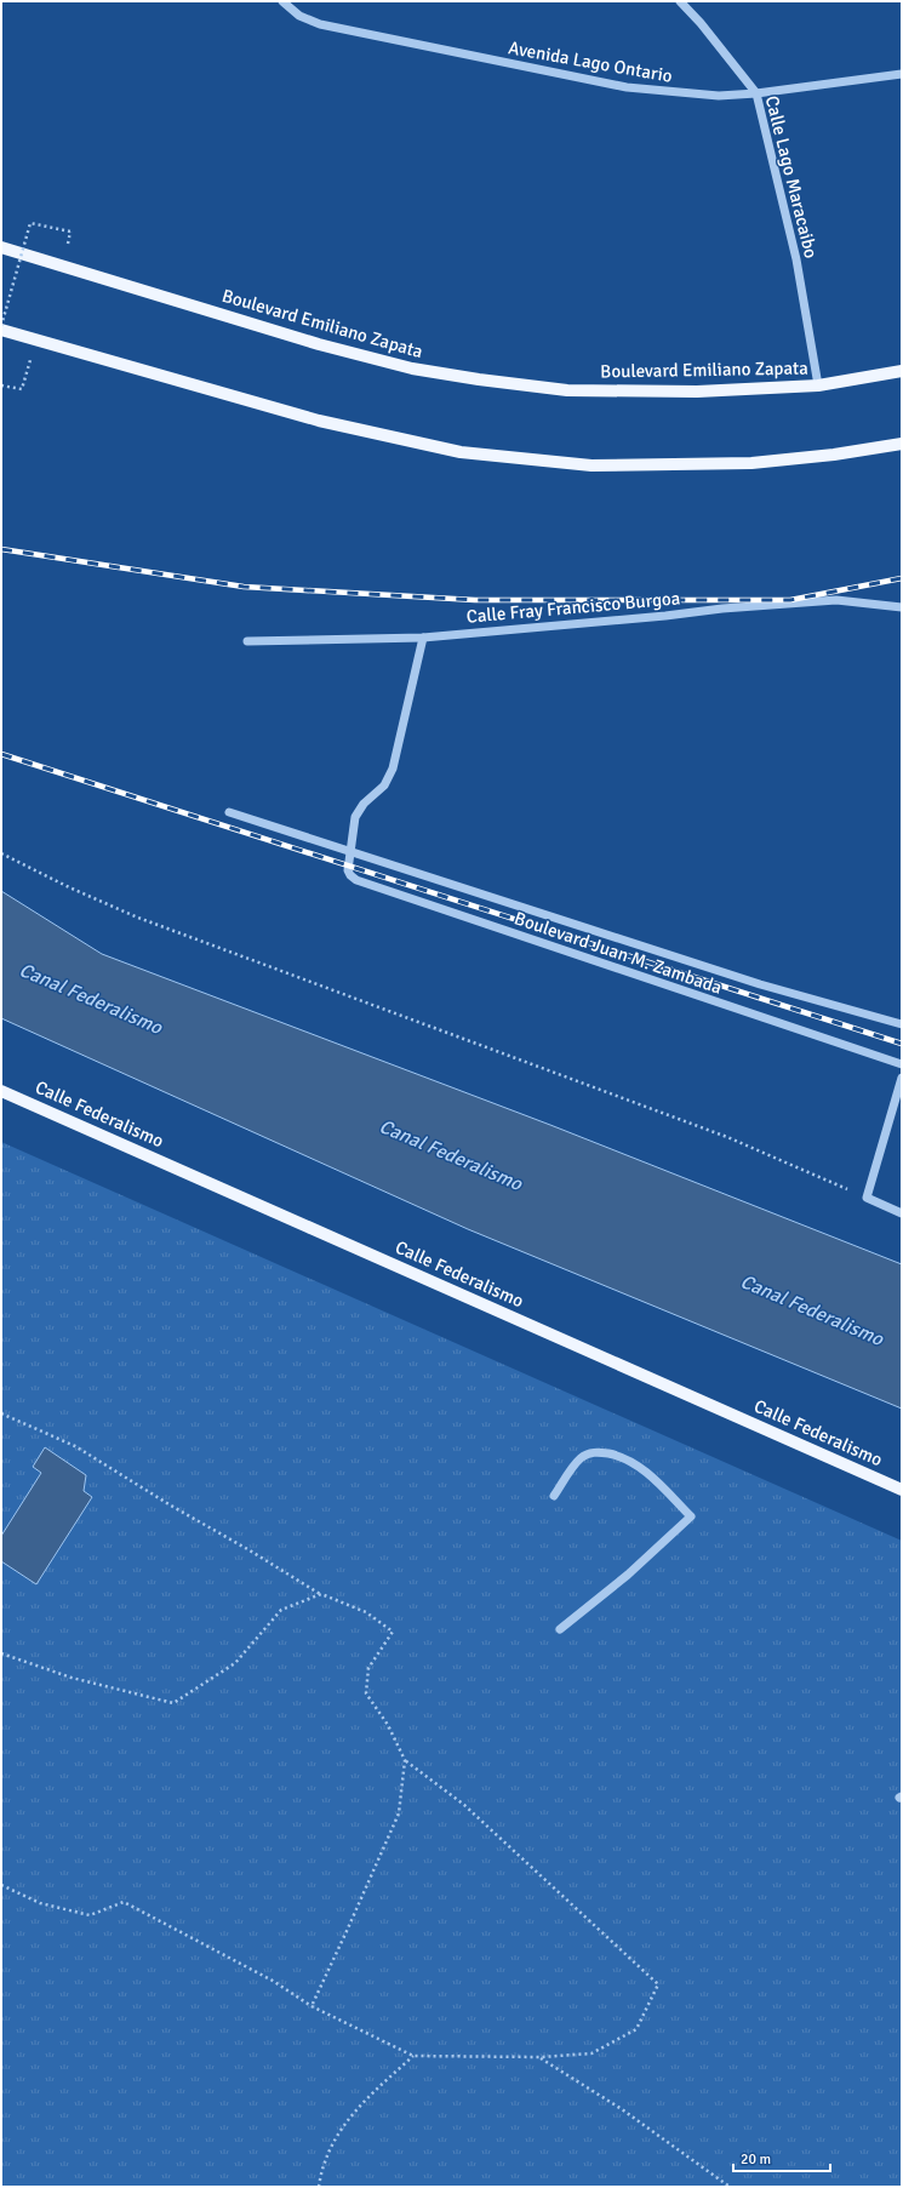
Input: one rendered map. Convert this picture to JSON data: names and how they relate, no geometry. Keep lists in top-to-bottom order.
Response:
{
  "streets": {
    "main road": ["Boulevard Emiliano Zapata", "Calle Federalismo"],
    "street": [
      "Avenida Lago Ontario",
      "Calle Lago Maracaibo",
      "Calle Fray Francisco Burgoa",
      "Boulevard Juan M. Zambada"
    ]
  },
  "crossings": [
    ["Avenida Lago Ontario", "Calle Lago Maracaibo"],
    ["Calle Lago Maracaibo", "Boulevard Emiliano Zapata"]
  ],
  "water": ["Canal Federalismo"],
  "scale_bar": "20 m"
}
